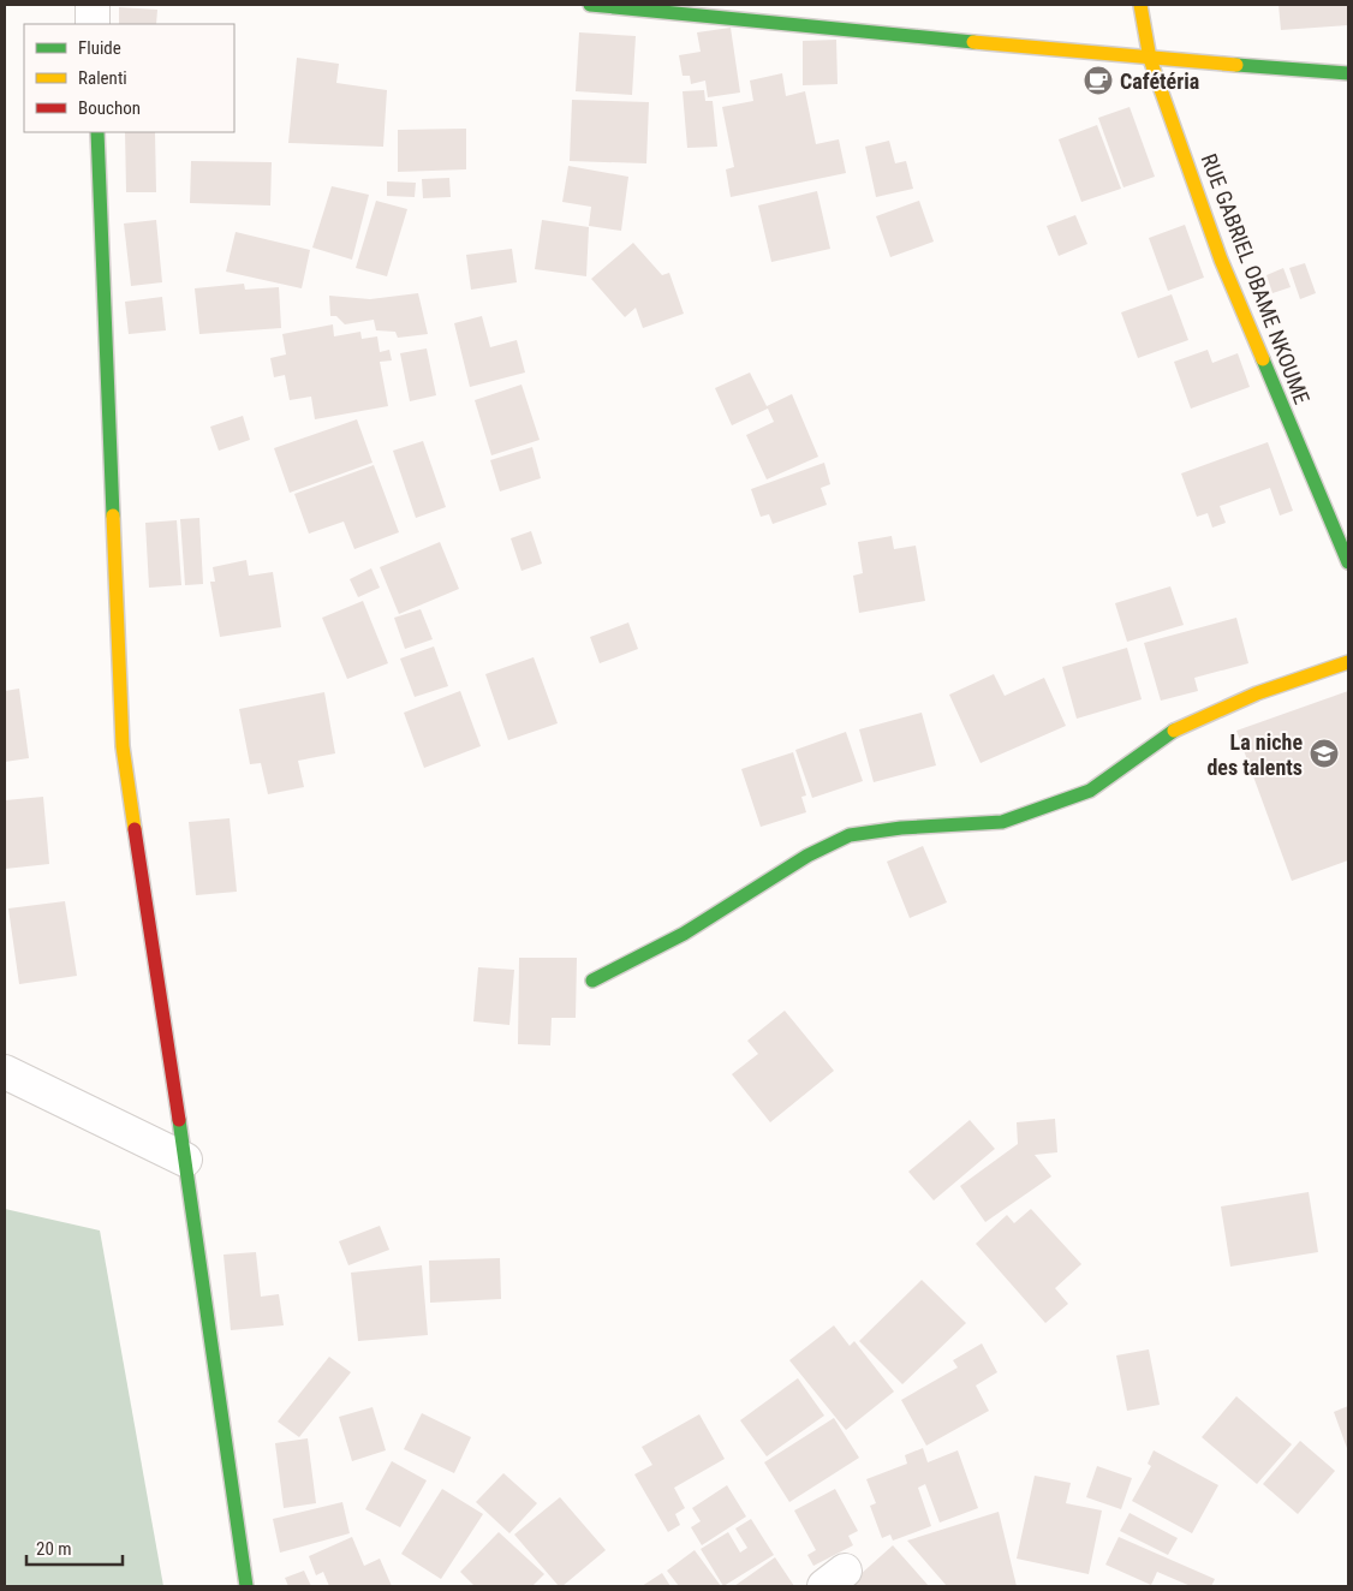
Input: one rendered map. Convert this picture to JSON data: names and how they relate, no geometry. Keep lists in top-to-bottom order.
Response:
{
  "streets": {
    "street": ["RUE GABRIEL OBAME NKOUME"]
  },
  "places": {
    "cafe": ["Cafétéria"],
    "school or university": ["La niche des talents"]
  },
  "legend": ["Fluide", "Ralenti", "Bouchon"],
  "scale_bar": "20 m"
}
